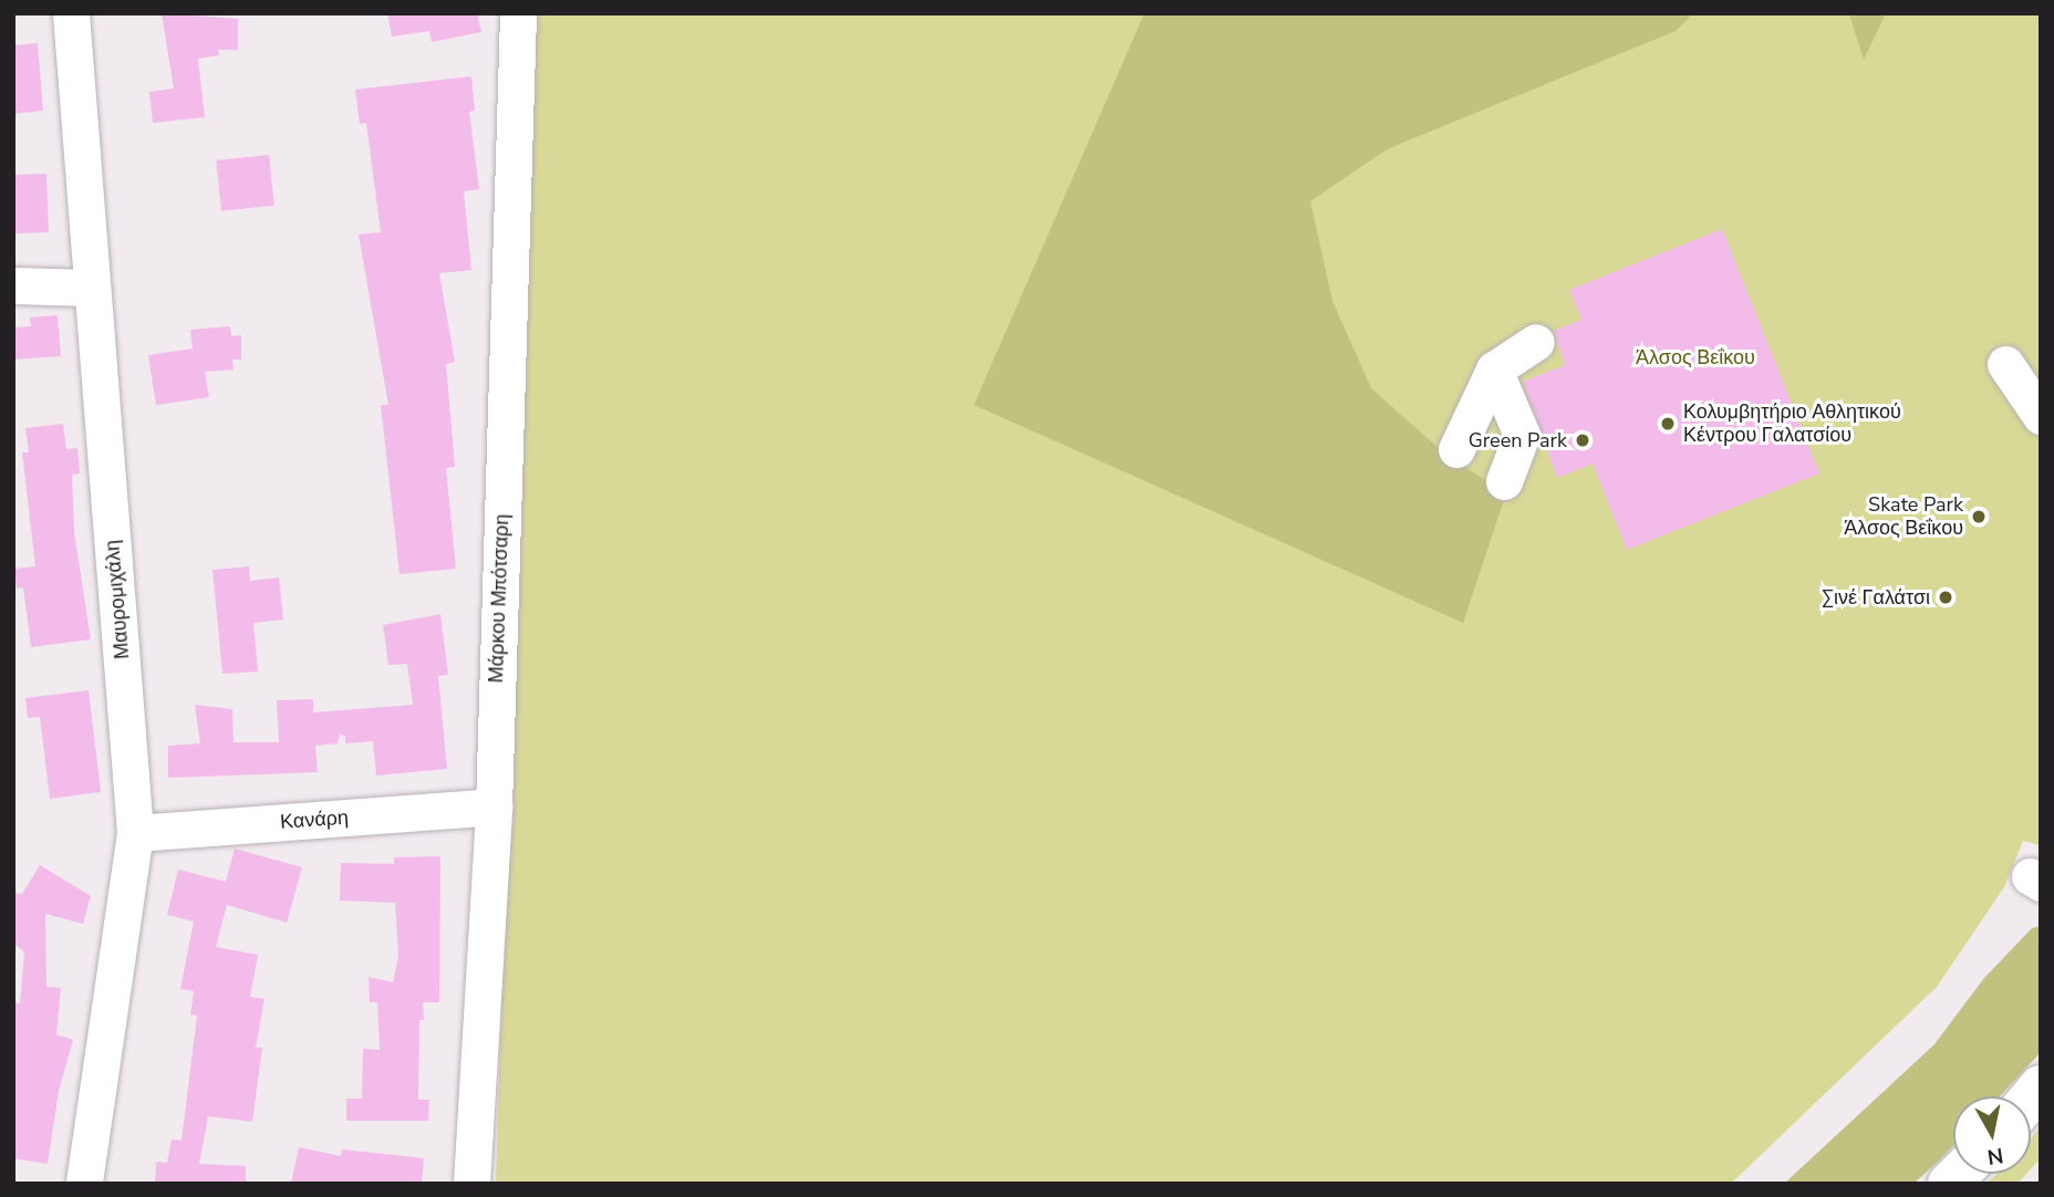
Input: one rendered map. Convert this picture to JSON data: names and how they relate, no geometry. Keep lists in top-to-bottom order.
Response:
{
  "streets": {
    "street": ["Μάρκου Μπότσαρη", "Μαυρομιχάλη", "Κανάρη"]
  },
  "crossings": [
    ["Μάρκου Μπότσαρη", "Κανάρη"],
    ["Μαυρομιχάλη", "Κανάρη"]
  ],
  "parks": ["Άλσος Βεΐκου"],
  "places": [
    "Κολυμβητήριο Αθλητικού Κέντρου Γαλατσίου",
    "Green Park",
    "Skate Park Άλσος Βεΐκου",
    "Σινέ Γαλάτσι"
  ],
  "north": "bottom"
}
